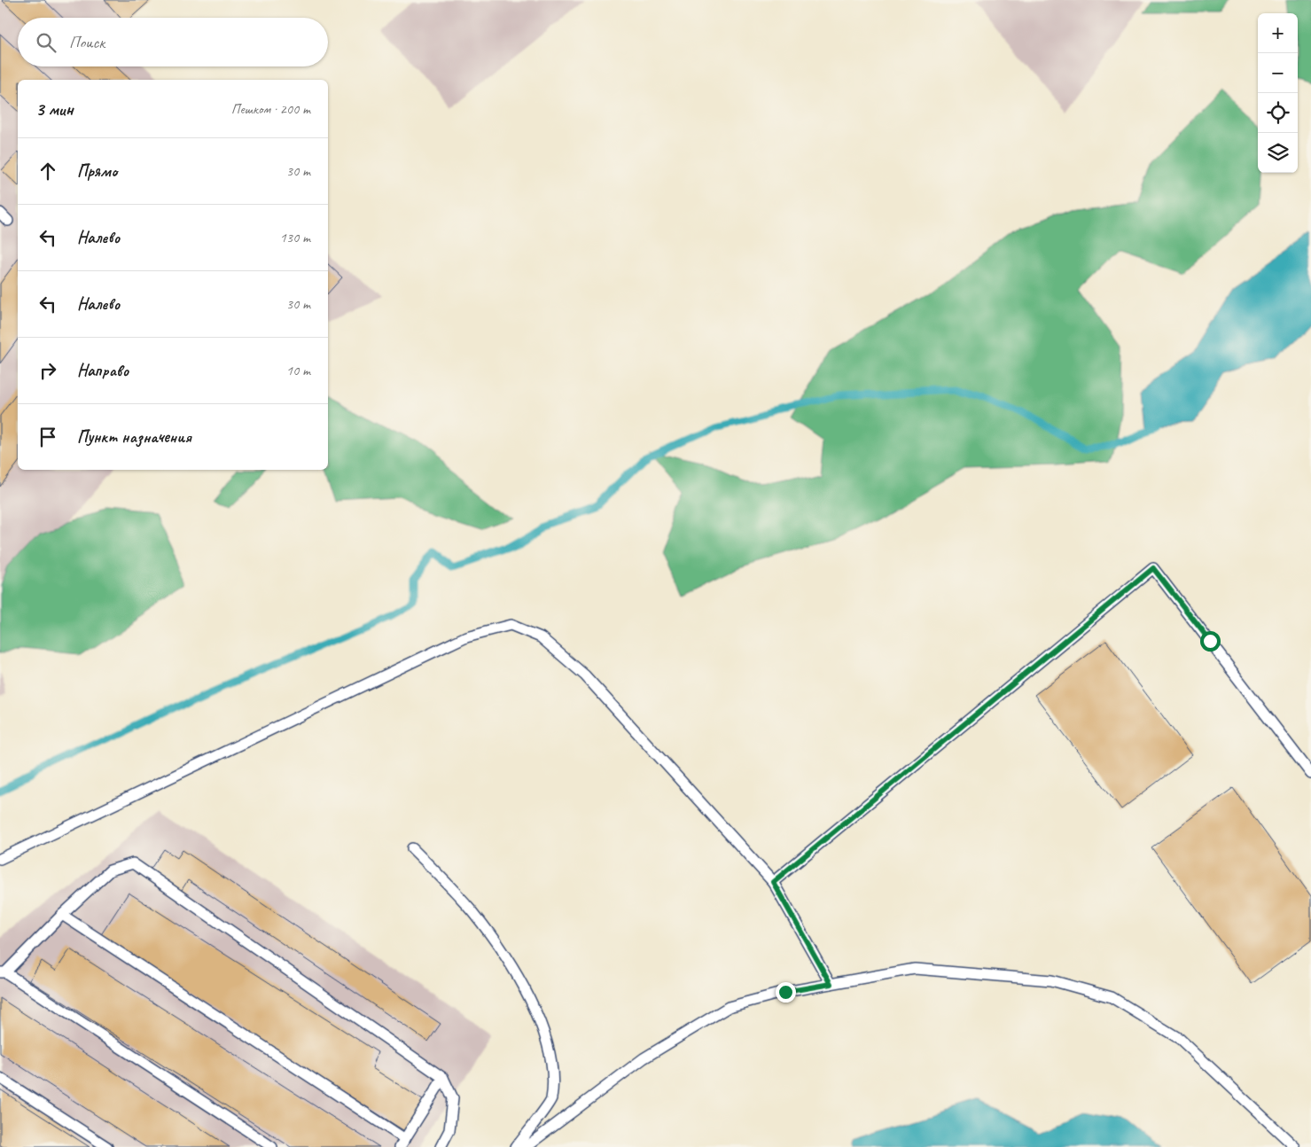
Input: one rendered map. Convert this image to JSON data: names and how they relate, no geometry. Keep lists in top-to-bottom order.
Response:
{
  "page": {
    "map_buttons": ["+", "−"],
    "search": "Поиск",
    "heading": ["3 мин", "Пешком · 200 m"],
    "list": [
      ["Прямо", "30 m"],
      ["Налево", "130 m"],
      ["Налево", "30 m"],
      ["Направо", "10 m"],
      "Пункт назначения"
    ]
  }
}
